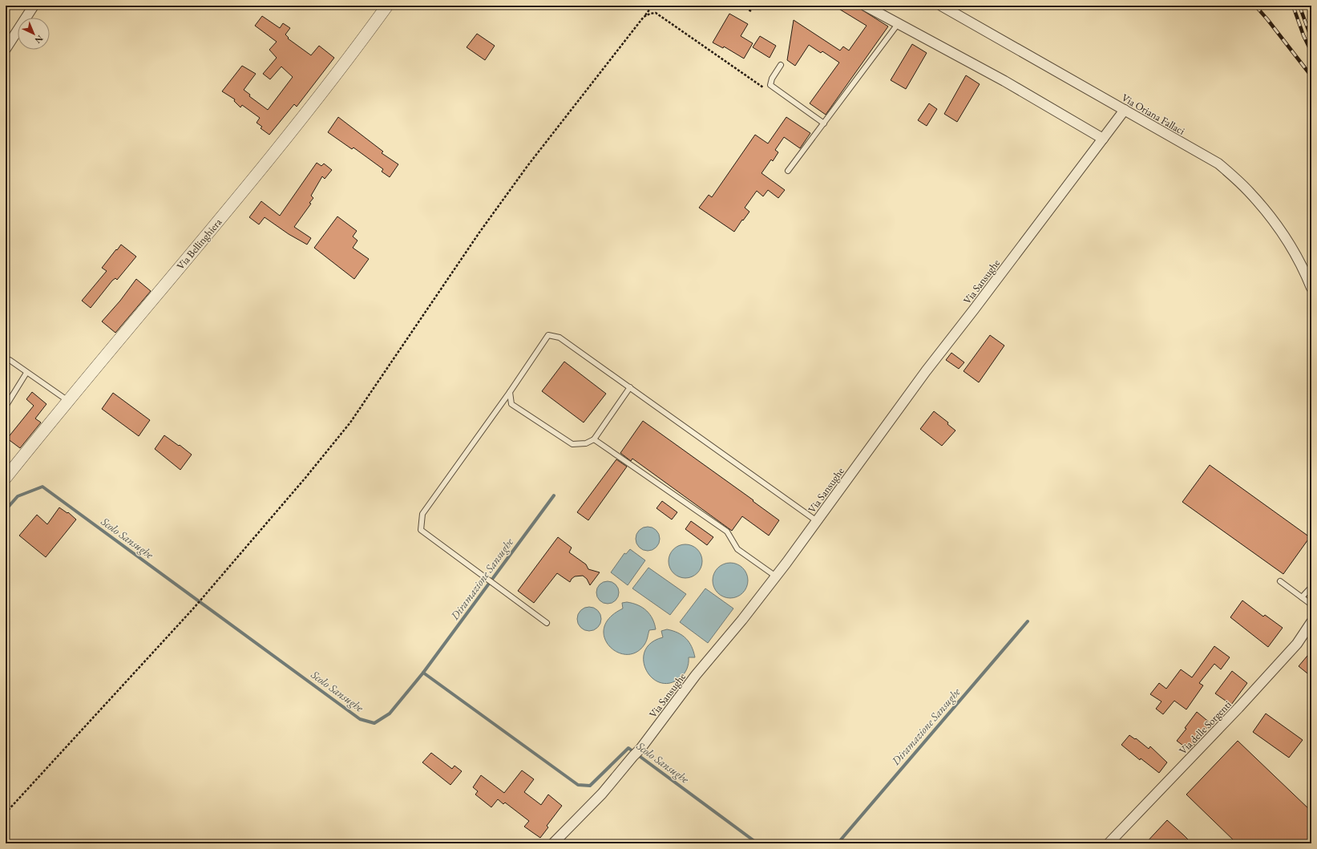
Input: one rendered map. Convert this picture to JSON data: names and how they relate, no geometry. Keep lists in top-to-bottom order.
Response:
{
  "streets": {
    "street": [
      "Via Oriana Fallaci",
      "Via Bellinghiera",
      "Via Sansughe",
      "Via delle Sorgenti"
    ]
  },
  "crossings": [
    ["Via Oriana Fallaci", "Via Sansughe"]
  ],
  "water": ["Scolo Sansughe", "Diramazione Sansughe"],
  "north": "bottom right"
}
